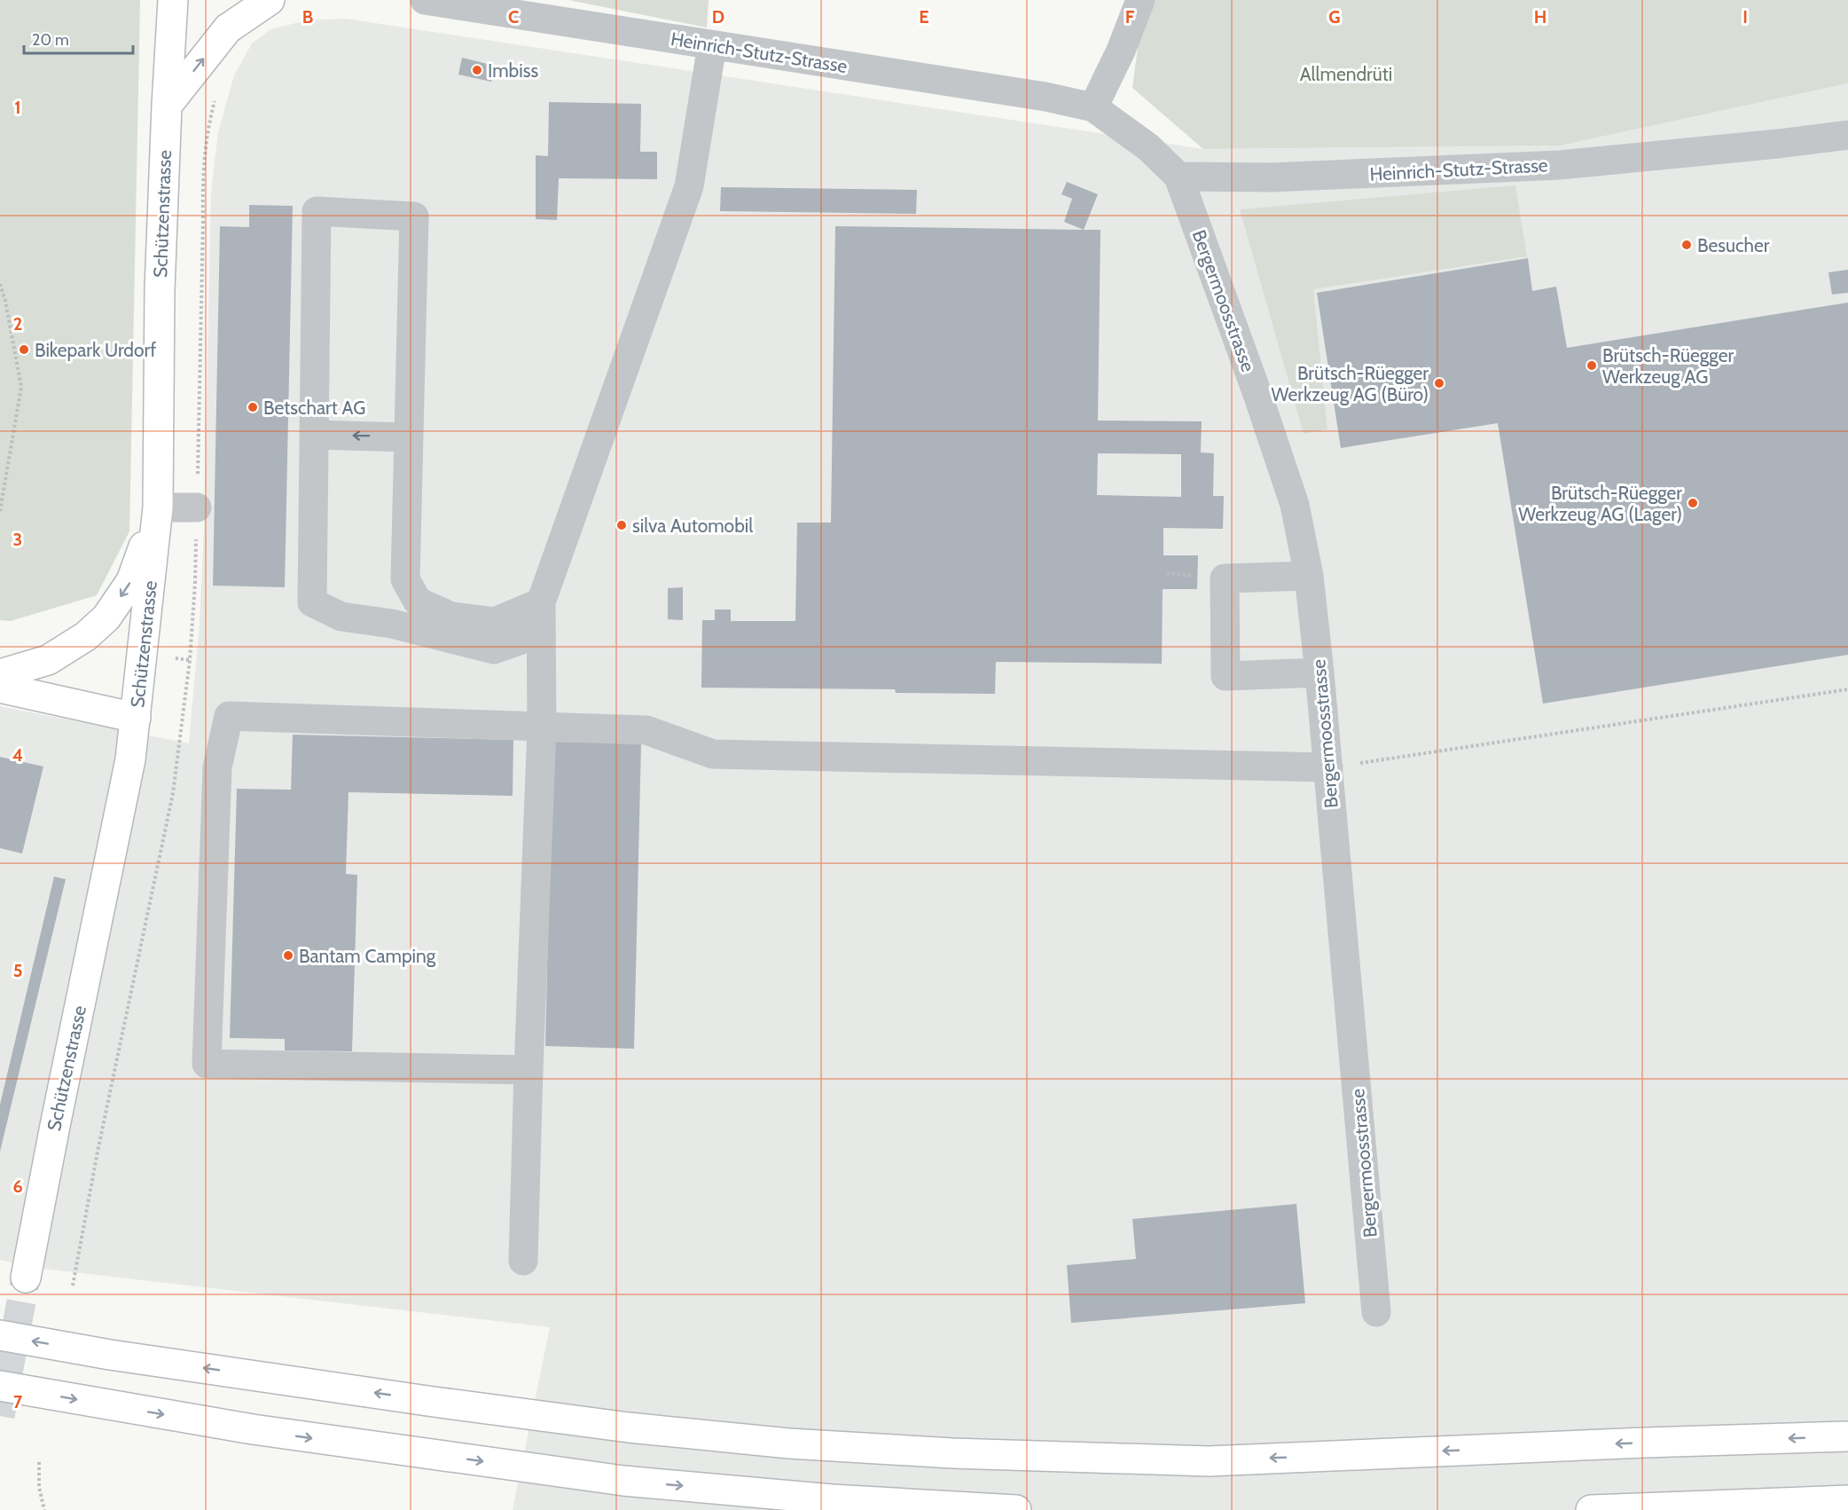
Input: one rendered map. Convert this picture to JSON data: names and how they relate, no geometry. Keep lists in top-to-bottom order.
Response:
{
  "streets": {
    "main road": ["Schützenstrasse"],
    "street": ["Heinrich-Stutz-Strasse", "Bergermoosstrasse"]
  },
  "crossings": [
    ["Heinrich-Stutz-Strasse", "Bergermoosstrasse"]
  ],
  "parks": ["Allmendrüti"],
  "places": [
    "Imbiss",
    "Besucher",
    "Bikepark Urdorf",
    "Brütsch-Rüegger Werkzeug AG",
    "Brütsch-Rüegger Werkzeug AG (Büro)",
    "Betschart AG",
    "Brütsch-Rüegger Werkzeug AG (Lager)",
    "silva Automobil",
    "Bantam Camping"
  ],
  "scale_bar": "20 m",
  "grid": {
    "columns": [
      "B",
      "C",
      "D",
      "E",
      "F",
      "G",
      "H",
      "I"
    ],
    "rows": [
      "1",
      "2",
      "3",
      "4",
      "5",
      "6",
      "7"
    ]
  }
}
